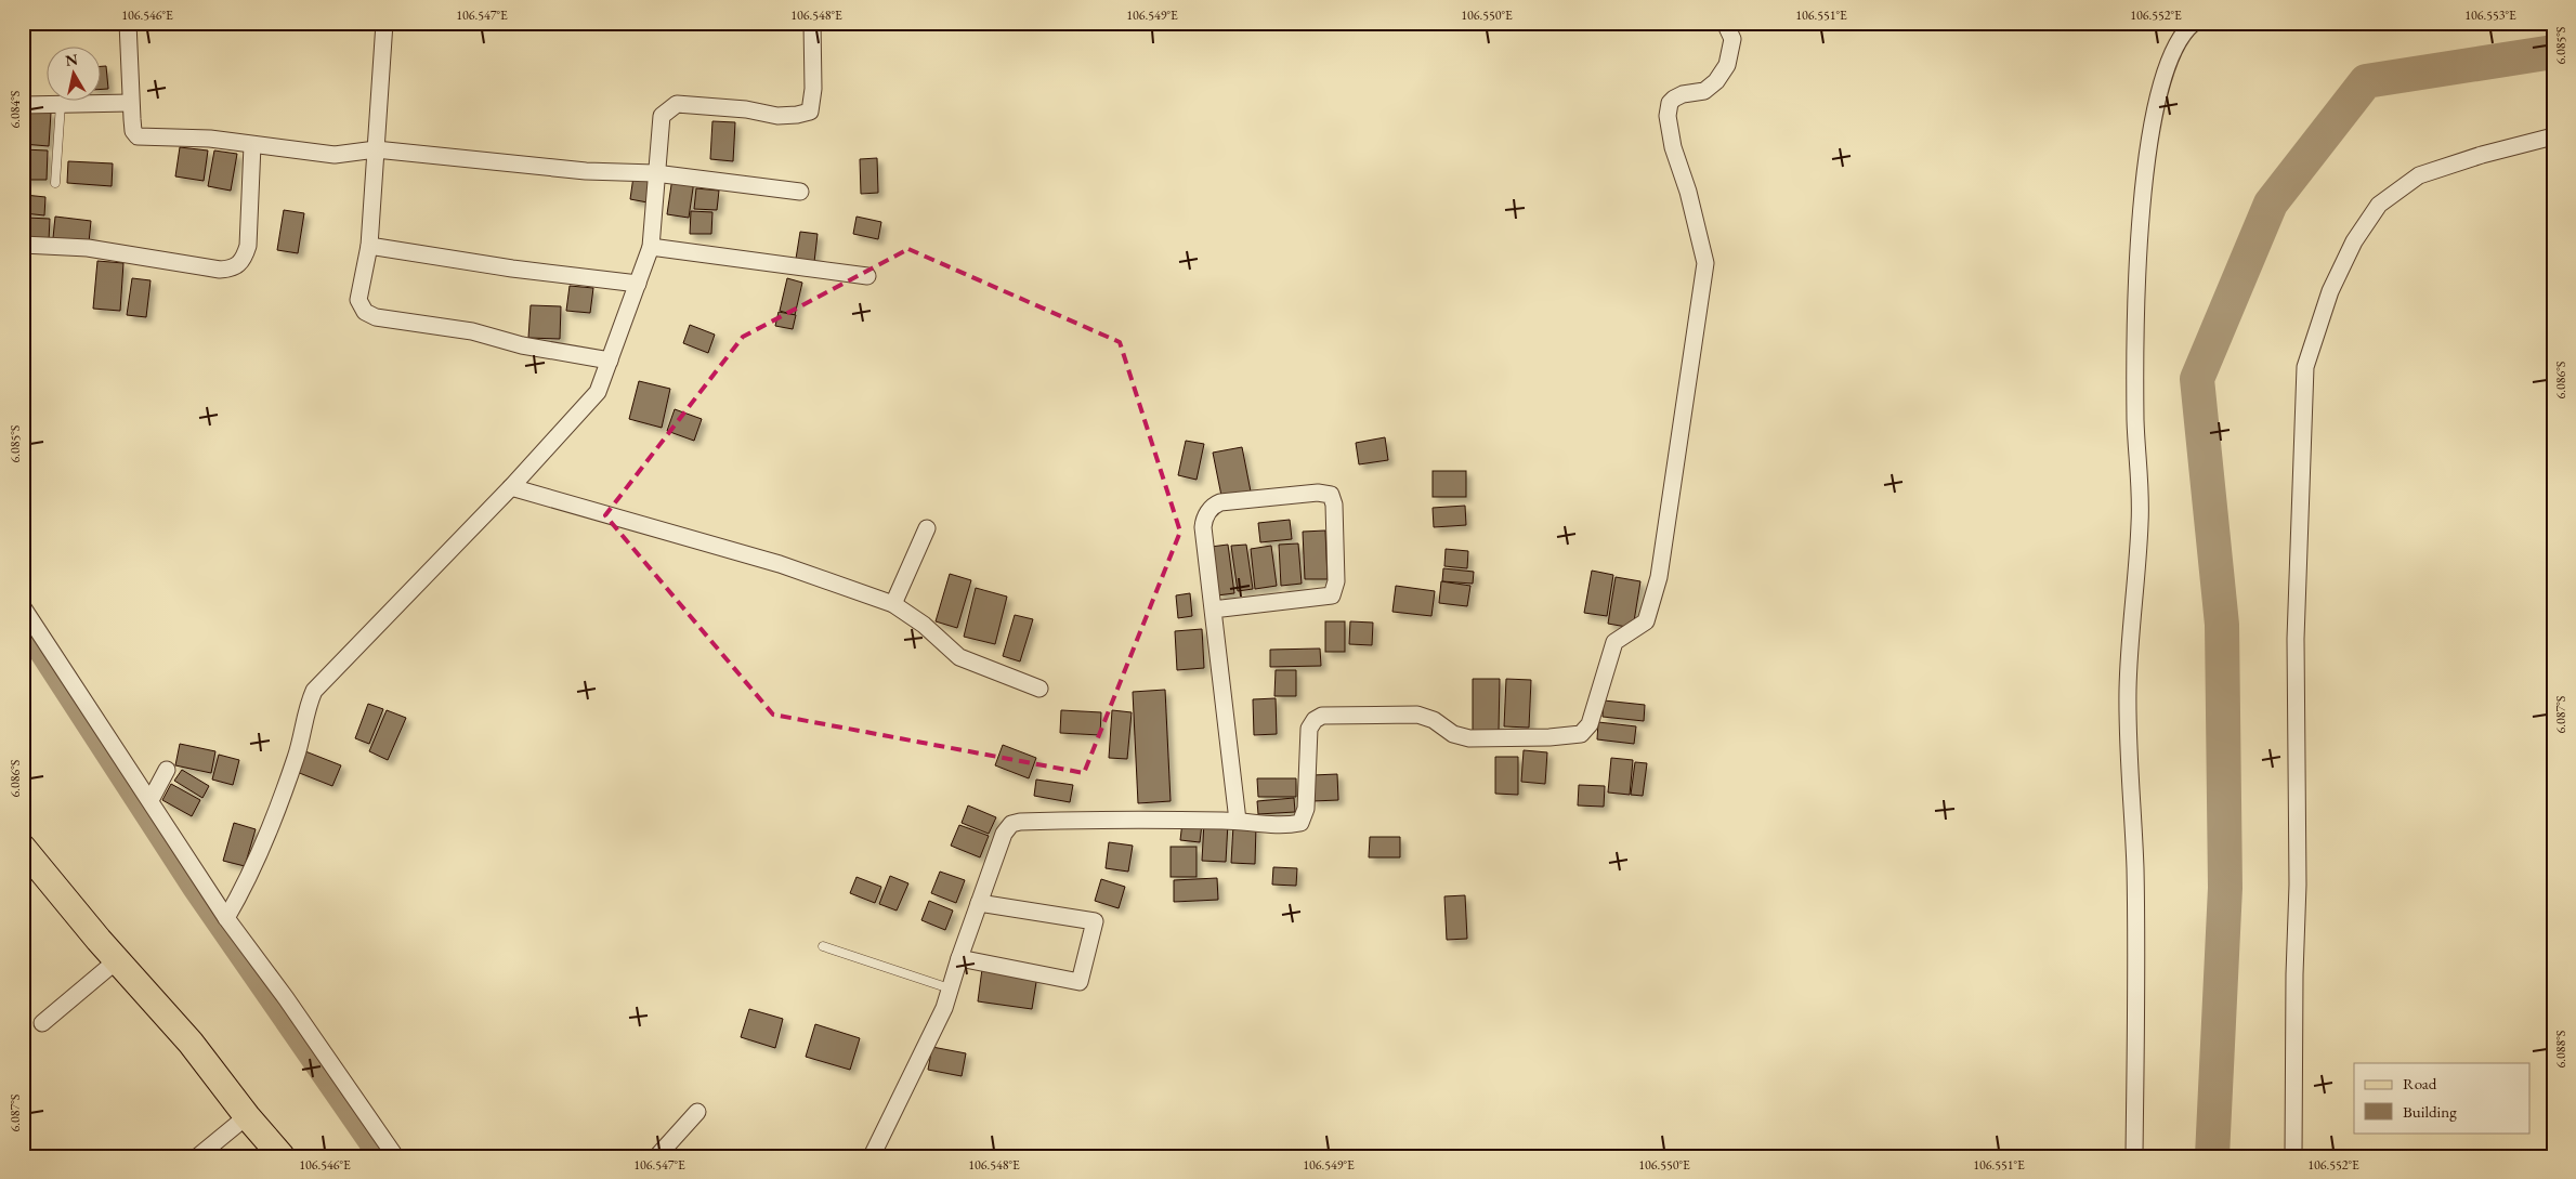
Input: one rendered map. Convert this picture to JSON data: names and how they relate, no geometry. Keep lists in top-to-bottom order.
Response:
{
  "legend": ["Road", "Building"],
  "north": "top",
  "coordinates": [
    "106.546°E",
    "106.547°E",
    "106.548°E",
    "106.549°E",
    "106.550°E",
    "106.551°E",
    "106.552°E",
    "106.553°E",
    "6.085°S",
    "6.084°S",
    "6.086°S",
    "6.087°S",
    "6.088°S"
  ]
}
